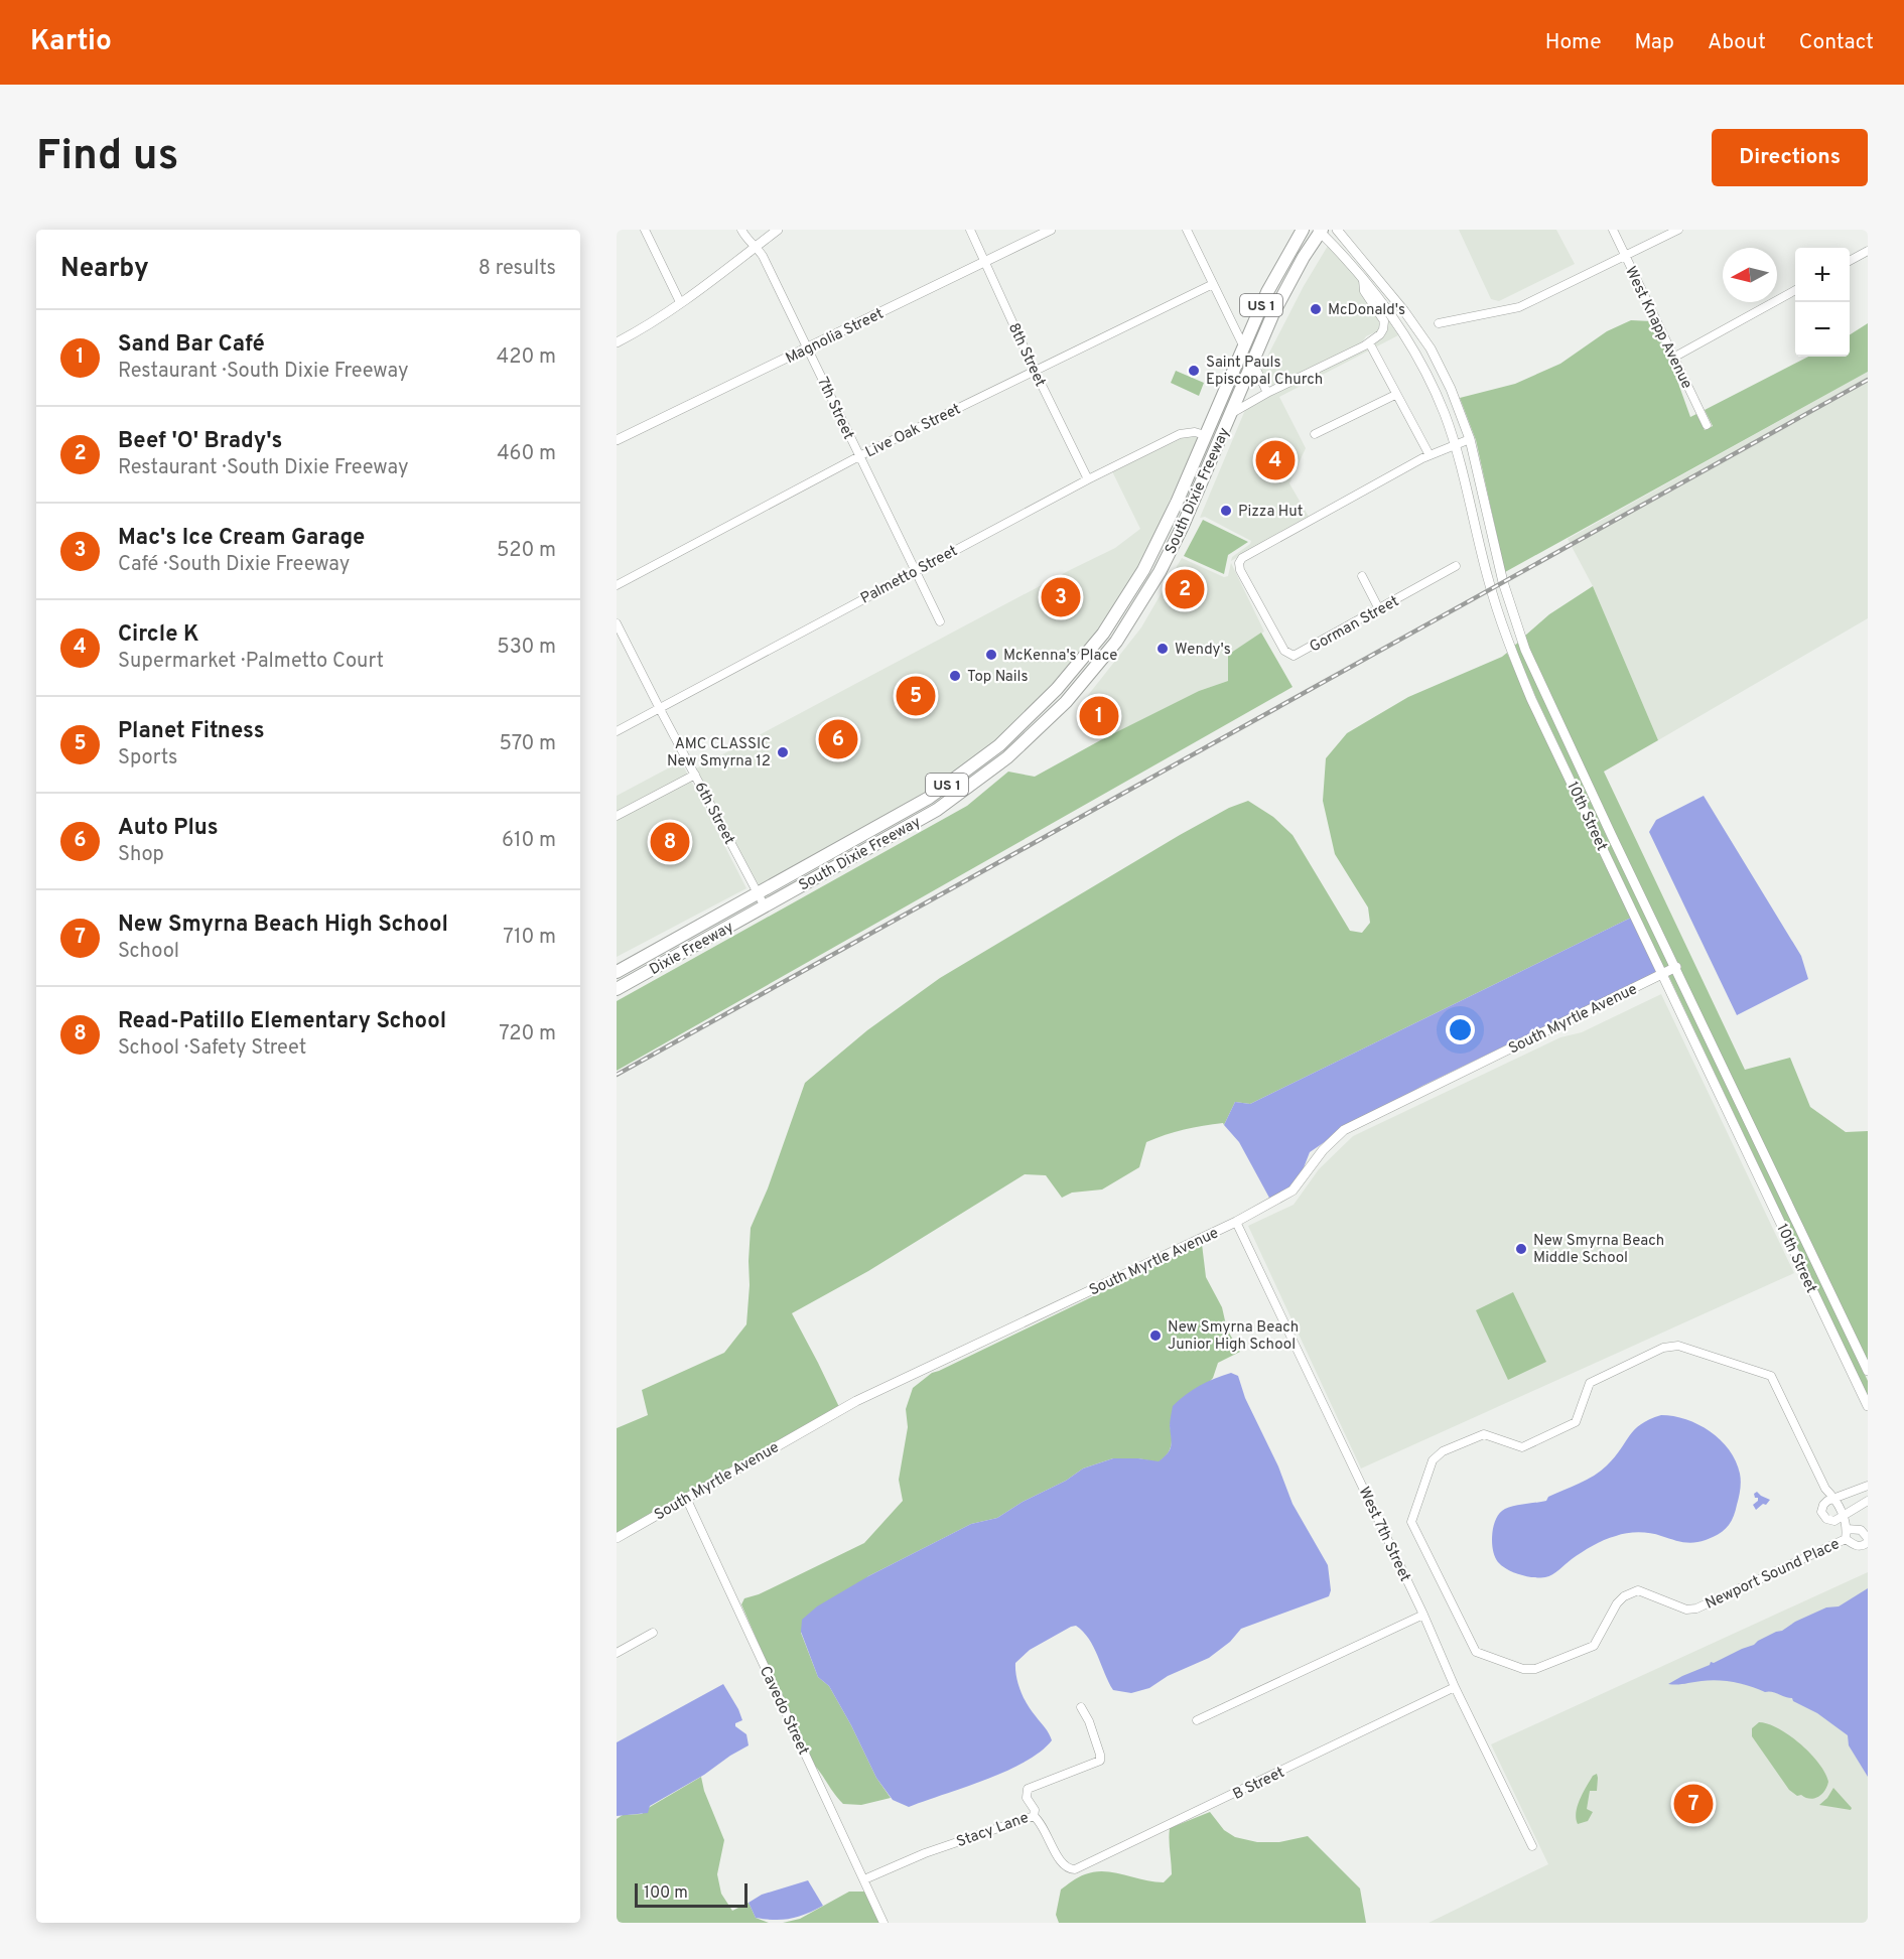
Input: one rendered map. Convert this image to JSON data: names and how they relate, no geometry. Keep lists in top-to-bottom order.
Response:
{
  "streets": {
    "main road": ["US 1", "South Dixie Freeway", "Dixie Freeway"],
    "street": [
      "West Knapp Avenue",
      "Magnolia Street",
      "8th Street",
      "7th Street",
      "Live Oak Street",
      "Palmetto Street",
      "Gorman Street",
      "6th Street",
      "10th Street",
      "South Myrtle Avenue",
      "West 7th Street",
      "Newport Sound Place",
      "Cavedo Street",
      "B Street",
      "Stacy Lane"
    ]
  },
  "crossings": [
    ["Magnolia Street", "8th Street"],
    ["Magnolia Street", "7th Street"],
    ["8th Street", "Live Oak Street"],
    ["8th Street", "Palmetto Street"],
    ["7th Street", "Live Oak Street"],
    ["7th Street", "Palmetto Street"],
    ["South Dixie Freeway", "Palmetto Street"],
    ["South Dixie Freeway", "6th Street"],
    ["South Dixie Freeway", "10th Street"],
    ["South Dixie Freeway", "Dixie Freeway"],
    ["Palmetto Street", "6th Street"],
    ["Gorman Street", "10th Street"],
    ["6th Street", "Dixie Freeway"],
    ["10th Street", "South Myrtle Avenue"],
    ["South Myrtle Avenue", "West 7th Street"],
    ["South Myrtle Avenue", "Cavedo Street"],
    ["West 7th Street", "B Street"],
    ["Cavedo Street", "Stacy Lane"],
    ["B Street", "Stacy Lane"]
  ],
  "places": [
    "McDonald's",
    "Saint Pauls Episcopal Church",
    "Pizza Hut",
    "Wendy's",
    "McKenna's Place",
    "Top Nails",
    "AMC CLASSIC New Smyrna 12",
    "New Smyrna Beach Middle School",
    "New Smyrna Beach Junior High School"
  ],
  "scale_bar": "100 m",
  "north": "left",
  "page": {
    "header": "Kartio",
    "nav": [
      "Home",
      "Map",
      "About",
      "Contact"
    ],
    "buttons": "Directions",
    "title": "Find us",
    "heading": ["Nearby", "8 results"],
    "map_buttons": ["+", "−"],
    "list": [
      {
        "mark": "1",
        "name": "Sand Bar Café",
        "note": "Restaurant · South Dixie Freeway",
        "value": "420 m"
      },
      {
        "mark": "2",
        "name": "Beef 'O' Brady's",
        "note": "Restaurant · South Dixie Freeway",
        "value": "460 m"
      },
      {
        "mark": "3",
        "name": "Mac's Ice Cream Garage",
        "note": "Café · South Dixie Freeway",
        "value": "520 m"
      },
      {
        "mark": "4",
        "name": "Circle K",
        "note": "Supermarket · Palmetto Court",
        "value": "530 m"
      },
      {
        "mark": "5",
        "name": "Planet Fitness",
        "note": "Sports",
        "value": "570 m"
      },
      {
        "mark": "6",
        "name": "Auto Plus",
        "note": "Shop",
        "value": "610 m"
      },
      {
        "mark": "7",
        "name": "New Smyrna Beach High School",
        "note": "School",
        "value": "710 m"
      },
      {
        "mark": "8",
        "name": "Read-Patillo Elementary School",
        "note": "School · Safety Street",
        "value": "720 m"
      }
    ],
    "pins": [
      "4",
      "2",
      "3",
      "5",
      "1",
      "6",
      "8",
      "7"
    ],
    "scale": "100 m"
  }
}
